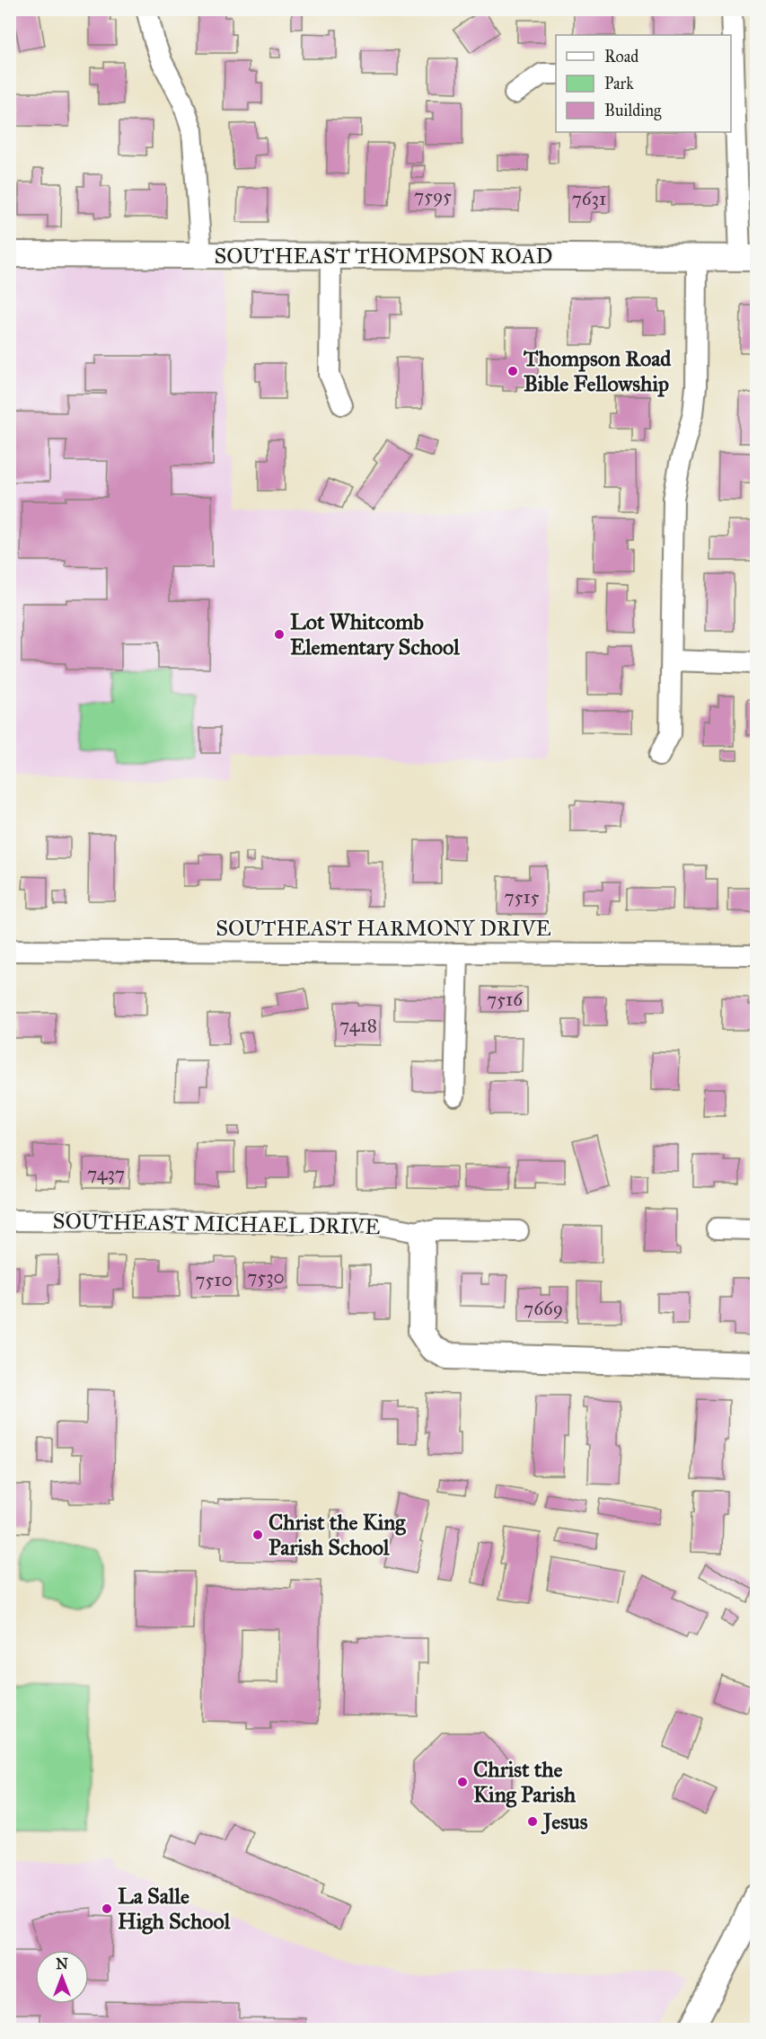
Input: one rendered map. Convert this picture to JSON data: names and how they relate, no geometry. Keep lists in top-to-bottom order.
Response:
{
  "streets": {
    "street": ["SOUTHEAST THOMPSON ROAD", "SOUTHEAST HARMONY DRIVE", "SOUTHEAST MICHAEL DRIVE"]
  },
  "places": [
    "Thompson Road Bible Fellowship",
    "Lot Whitcomb Elementary School",
    "Christ the King Parish School",
    "Christ the King Parish",
    "Jesus",
    "La Salle High School"
  ],
  "house_numbers": [
    "7595",
    "7631",
    "7515",
    "7516",
    "7418",
    "7437",
    "7530",
    "7510",
    "7669"
  ],
  "legend": ["Road", "Park", "Building"],
  "north": "top"
}
